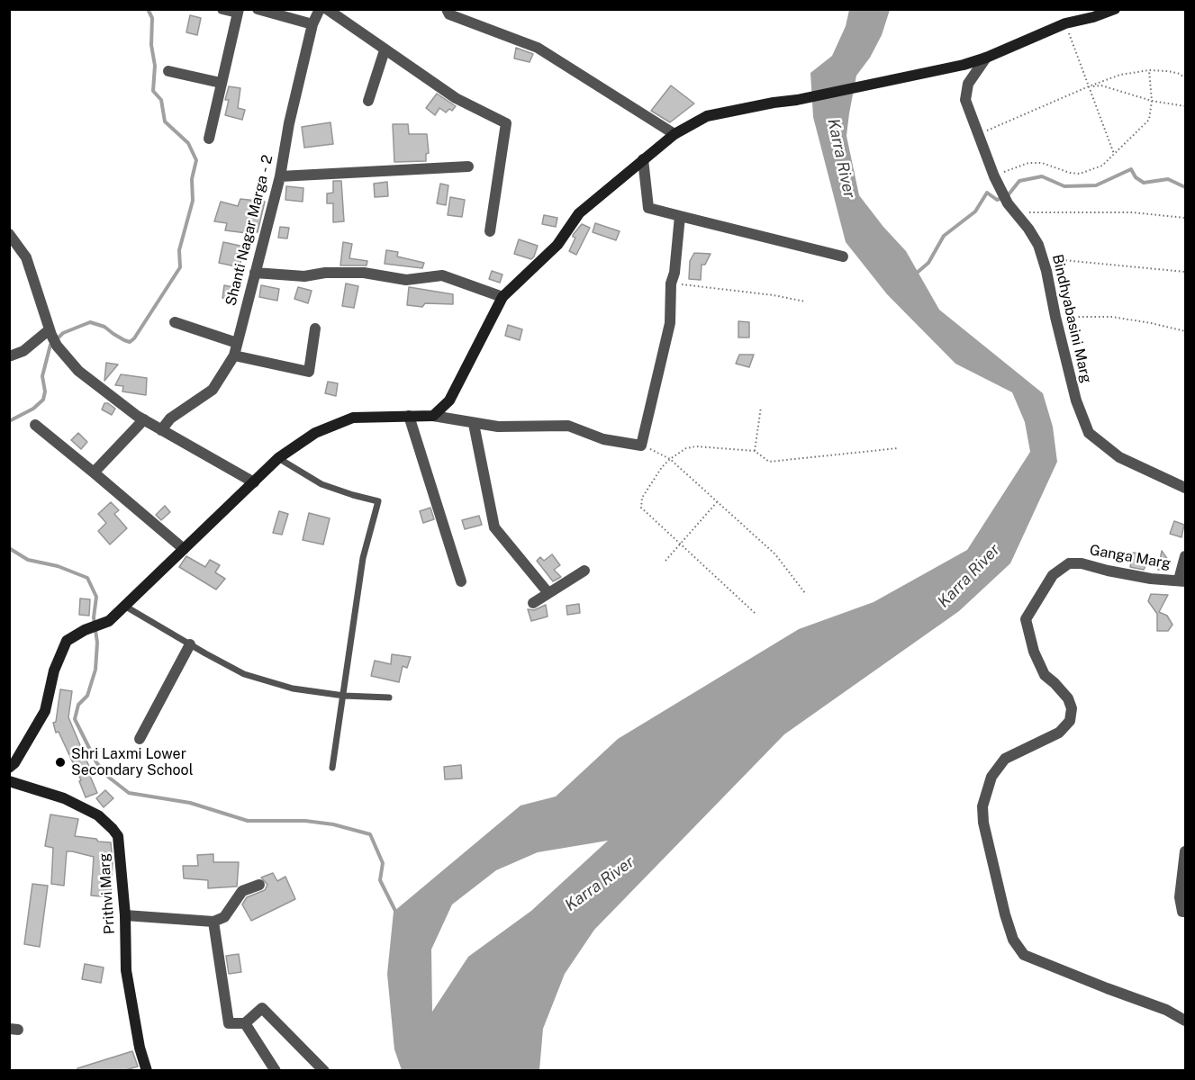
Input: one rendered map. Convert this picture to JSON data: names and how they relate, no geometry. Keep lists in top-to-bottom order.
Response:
{
  "streets": {
    "main road": ["Prithvi Marg"],
    "street": ["Shanti Nagar Marga - 2", "Bindhyabasini Marg", "Ganga Marg"]
  },
  "water": ["Karra River"],
  "places": ["Shri Laxmi Lower Secondary School"]
}
